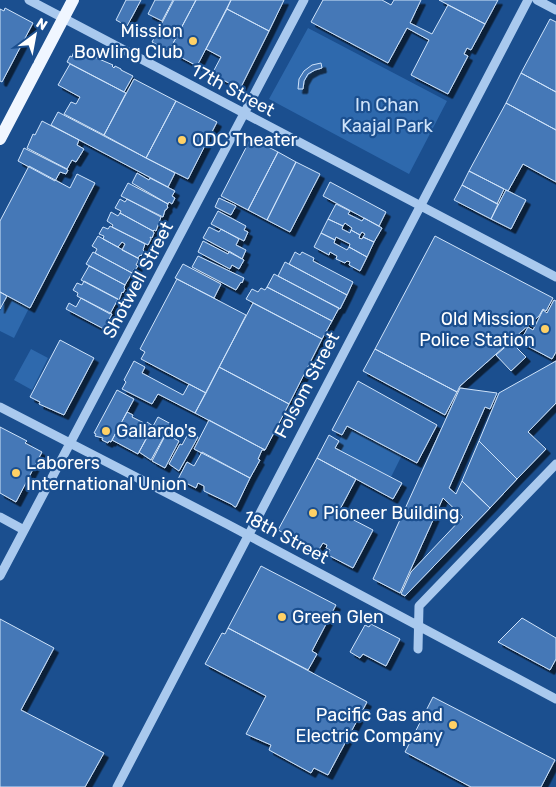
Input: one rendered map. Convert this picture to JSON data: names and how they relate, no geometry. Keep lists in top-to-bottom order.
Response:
{
  "streets": {
    "street": [
      "17th Street",
      "Shotwell Street",
      "Folsom Street",
      "18th Street"
    ]
  },
  "crossings": [
    ["17th Street", "Shotwell Street"],
    ["17th Street", "Folsom Street"],
    ["Shotwell Street", "18th Street"],
    ["Folsom Street", "18th Street"]
  ],
  "parks": ["In Chan Kaajal Park"],
  "places": [
    "Mission Bowling Club",
    "ODC Theater",
    "Old Mission Police Station",
    "Gallardo's",
    "Laborers International Union",
    "Pioneer Building",
    "Green Glen",
    "Pacific Gas and Electric Company"
  ],
  "north": "top right"
}
